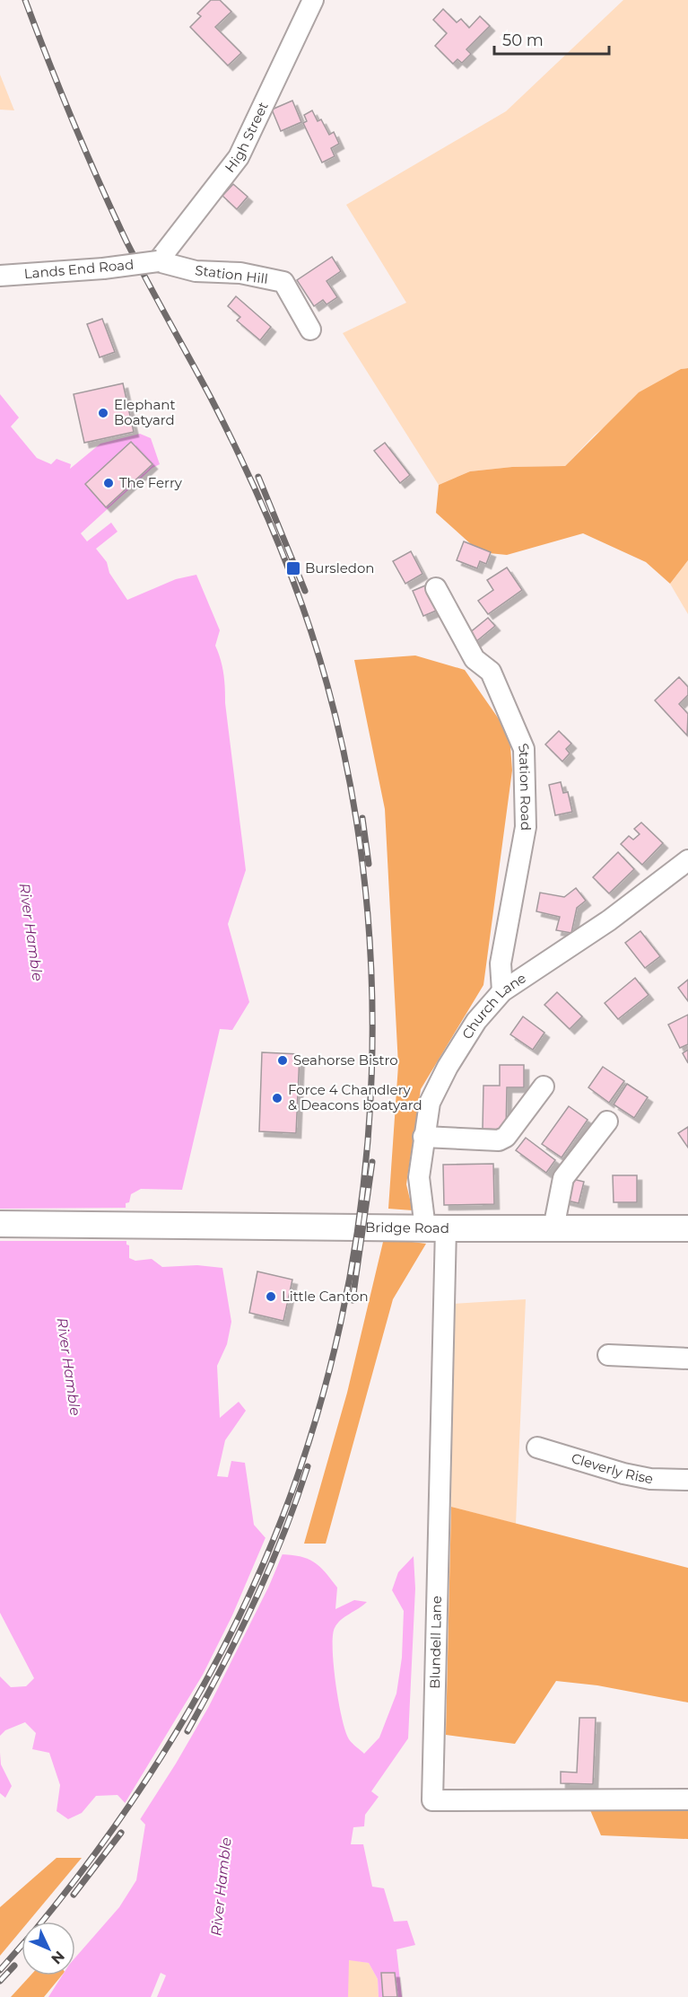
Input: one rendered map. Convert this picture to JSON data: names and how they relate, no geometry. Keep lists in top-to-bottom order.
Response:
{
  "streets": {
    "main road": ["Bridge Road"],
    "street": [
      "High Street",
      "Lands End Road",
      "Station Hill",
      "Station Road",
      "Church Lane",
      "Cleverly Rise",
      "Blundell Lane"
    ]
  },
  "crossings": [
    ["High Street", "Lands End Road"],
    ["High Street", "Station Hill"],
    ["Lands End Road", "Station Hill"],
    ["Station Road", "Church Lane"],
    ["Church Lane", "Bridge Road"],
    ["Church Lane", "Blundell Lane"],
    ["Bridge Road", "Blundell Lane"]
  ],
  "water": ["River Hamble"],
  "places": {
    "other": [
      "Elephant Boatyard",
      "The Ferry",
      "Seahorse Bistro",
      "Force 4 Chandlery & Deacons boatyard",
      "Little Canton"
    ],
    "transit": ["Bursledon"]
  },
  "scale_bar": "50 m",
  "north": "bottom right"
}
